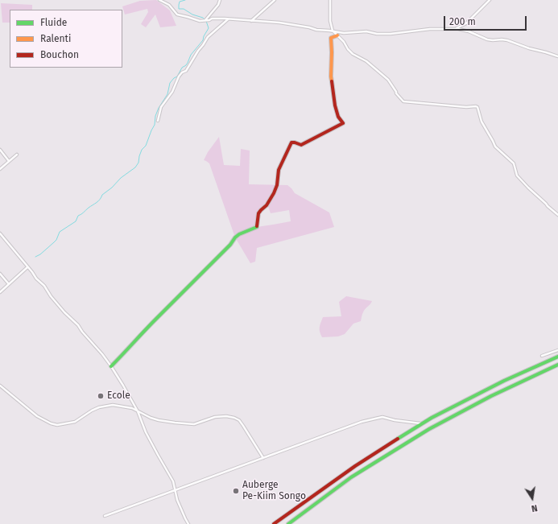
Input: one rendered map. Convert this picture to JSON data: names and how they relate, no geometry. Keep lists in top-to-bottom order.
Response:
{
  "places": ["Ecole", "Auberge Pe-Kiim Songo"],
  "legend": ["Fluide", "Ralenti", "Bouchon"],
  "scale_bar": "200 m",
  "north": "bottom"
}
